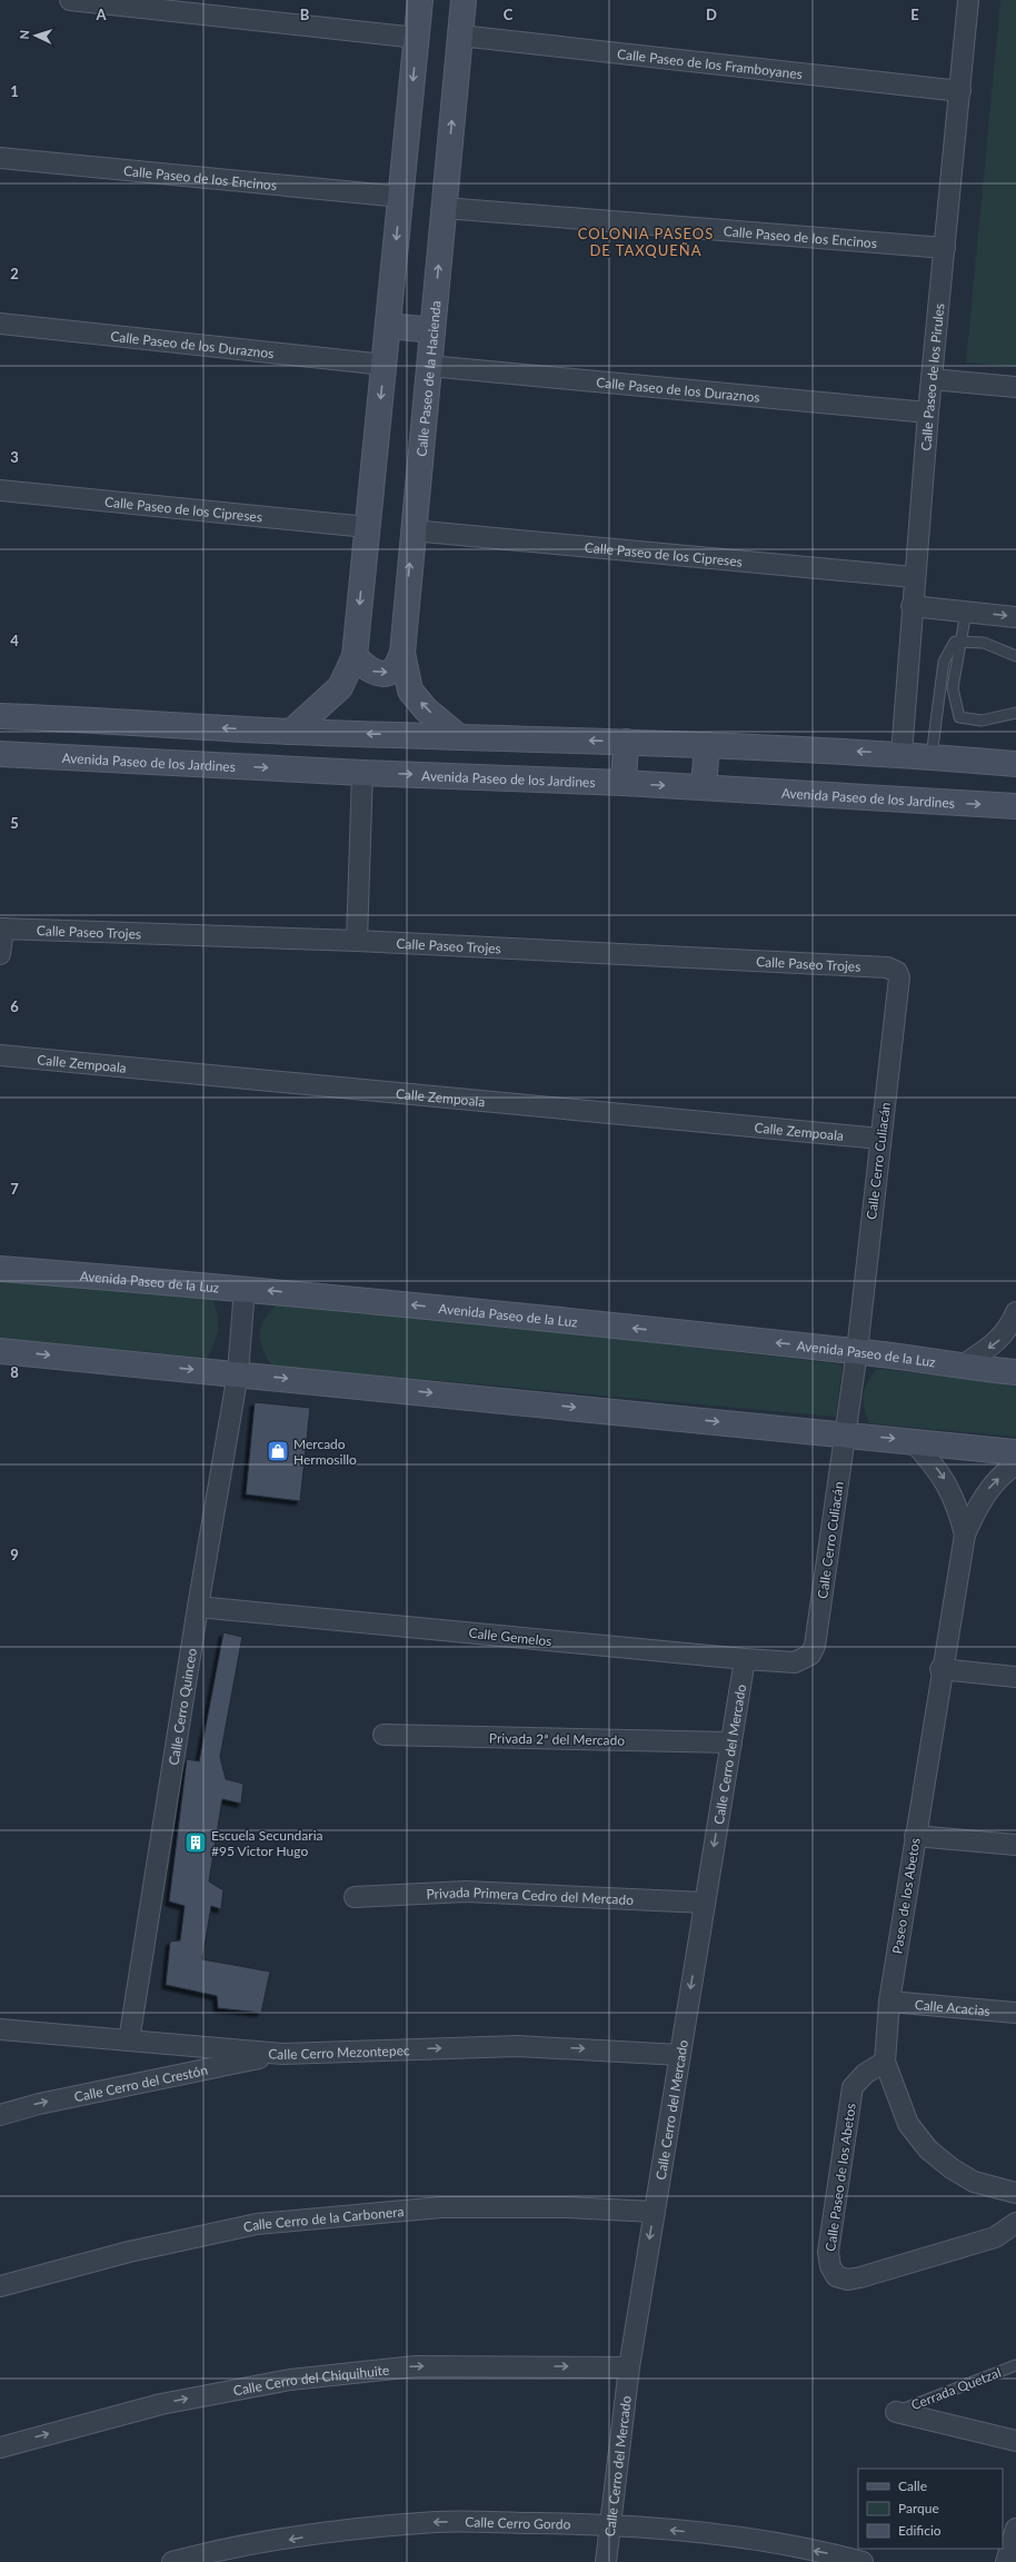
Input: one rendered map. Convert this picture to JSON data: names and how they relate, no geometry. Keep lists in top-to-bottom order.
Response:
{
  "streets": {
    "street": [
      "Calle Paseo de los Framboyanes",
      "Calle Paseo de los Encinos",
      "Calle Paseo de los Duraznos",
      "Calle Paseo de los Pirules",
      "Calle Paseo de la Hacienda",
      "Calle Paseo de los Cipreses",
      "Avenida Paseo de los Jardines",
      "Calle Paseo Trojes",
      "Calle Zempoala",
      "Calle Cerro Culiacán",
      "Avenida Paseo de la Luz",
      "Calle Gemelos",
      "Calle Cerro Quinceo",
      "Privada 2ª del Mercado",
      "Calle Cerro del Mercado",
      "Privada Primera Cedro del Mercado",
      "Paseo de los Abetos",
      "Calle Acacias",
      "Calle Cerro Mezontepec",
      "Calle Cerro del Crestón",
      "Calle Paseo de los Abetos",
      "Calle Cerro de la Carbonera",
      "Calle Cerro del Chiquihuite",
      "Calle Cerro Gordo"
    ],
    "lane": ["Cerrada Quetzal"]
  },
  "crossings": [
    ["Calle Paseo de los Framboyanes", "Calle Paseo de los Pirules"],
    ["Calle Paseo de los Framboyanes", "Calle Paseo de la Hacienda"],
    ["Calle Paseo de los Encinos", "Calle Paseo de los Pirules"],
    ["Calle Paseo de los Encinos", "Calle Paseo de la Hacienda"],
    ["Calle Paseo de los Duraznos", "Calle Paseo de los Pirules"],
    ["Calle Paseo de los Duraznos", "Calle Paseo de la Hacienda"],
    ["Calle Paseo de los Pirules", "Calle Paseo de los Cipreses"],
    ["Calle Paseo de la Hacienda", "Calle Paseo de los Cipreses"],
    ["Calle Paseo Trojes", "Calle Cerro Culiacán"],
    ["Calle Zempoala", "Calle Cerro Culiacán"],
    ["Calle Cerro Culiacán", "Avenida Paseo de la Luz"],
    ["Calle Cerro Culiacán", "Calle Gemelos"],
    ["Avenida Paseo de la Luz", "Calle Cerro Quinceo"],
    ["Calle Gemelos", "Calle Cerro Quinceo"],
    ["Calle Gemelos", "Calle Cerro del Mercado"],
    ["Calle Cerro Quinceo", "Calle Cerro Mezontepec"],
    ["Privada 2ª del Mercado", "Calle Cerro del Mercado"],
    ["Calle Cerro del Mercado", "Privada Primera Cedro del Mercado"],
    ["Calle Cerro del Mercado", "Calle Cerro Mezontepec"],
    ["Calle Cerro del Mercado", "Calle Cerro de la Carbonera"],
    ["Calle Cerro del Mercado", "Calle Cerro del Chiquihuite"],
    ["Calle Cerro del Mercado", "Calle Cerro Gordo"],
    ["Paseo de los Abetos", "Calle Acacias"],
    ["Paseo de los Abetos", "Calle Paseo de los Abetos"],
    ["Calle Cerro Mezontepec", "Calle Cerro del Crestón"]
  ],
  "one_way": [
    "Calle Cerro del Mercado",
    "Calle Cerro Mezontepec",
    "Calle Cerro del Crestón",
    "Calle Cerro del Chiquihuite",
    "Calle Cerro Gordo"
  ],
  "districts": ["COLONIA PASEOS DE TAXQUEÑA"],
  "places": {
    "shop": ["Mercado Hermosillo"],
    "building": ["Escuela Secundaria #95 Victor Hugo"]
  },
  "legend": ["Calle", "Parque", "Edificio"],
  "north": "left",
  "grid": {
    "columns": [
      "A",
      "B",
      "C",
      "D",
      "E"
    ],
    "rows": [
      "1",
      "2",
      "3",
      "4",
      "5",
      "6",
      "7",
      "8",
      "9"
    ]
  }
}
